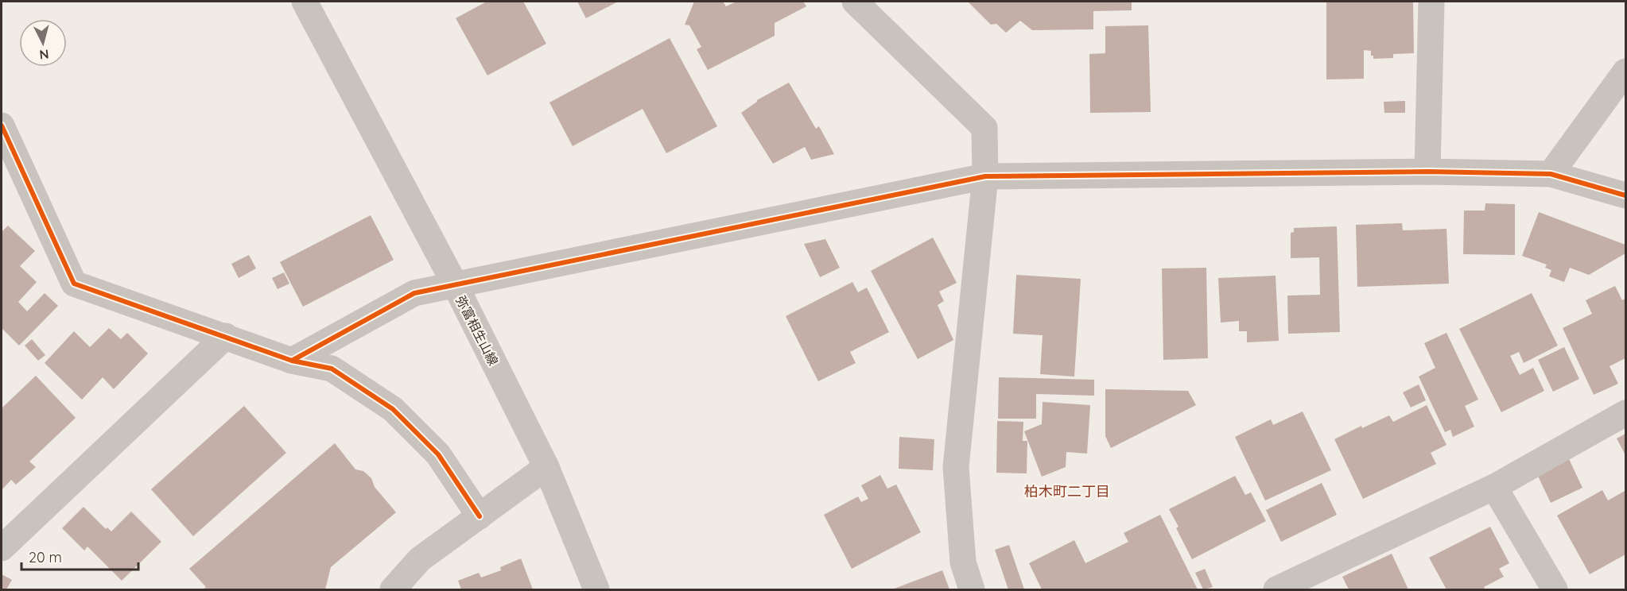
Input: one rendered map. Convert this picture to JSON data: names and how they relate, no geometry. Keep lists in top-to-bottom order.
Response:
{
  "streets": {
    "street": ["弥富相生山線"]
  },
  "districts": ["柏木町二丁目"],
  "scale_bar": "20 m",
  "north": "bottom"
}
